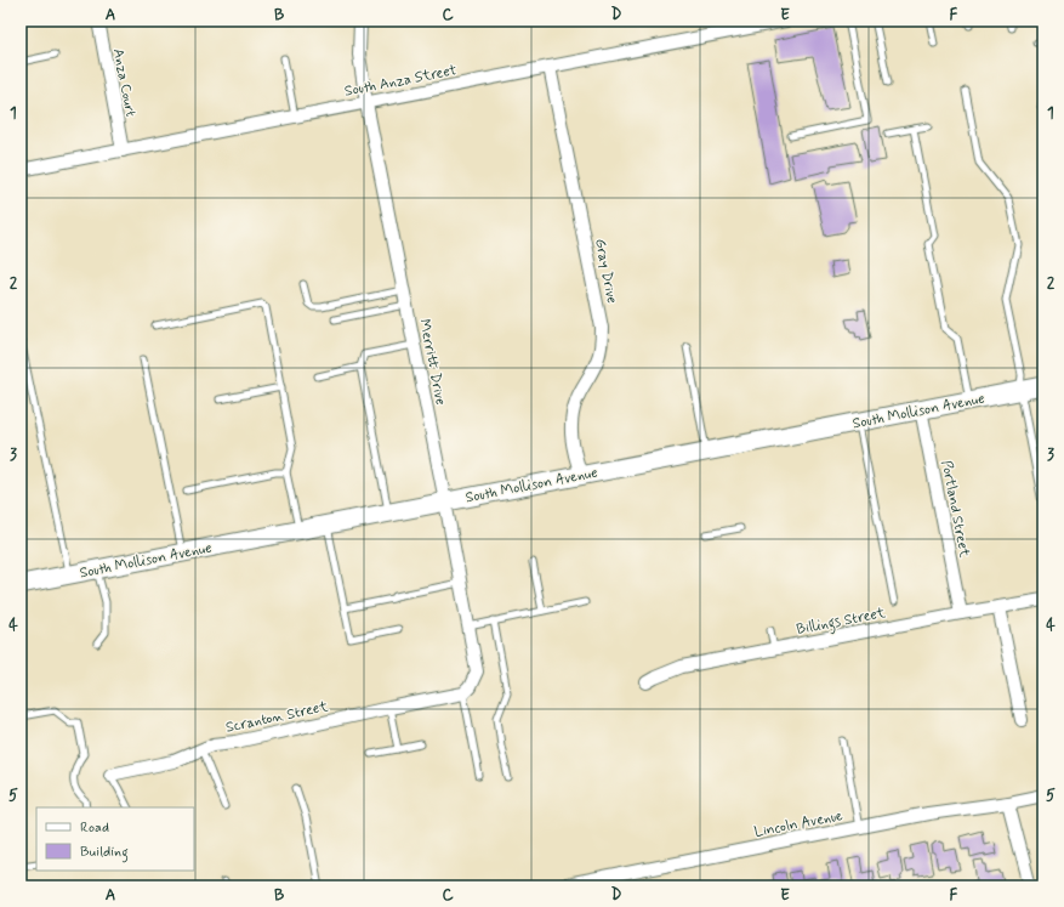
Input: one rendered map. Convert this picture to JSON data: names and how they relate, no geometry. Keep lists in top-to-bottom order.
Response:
{
  "streets": {
    "main road": ["South Mollison Avenue"],
    "street": [
      "South Anza Street",
      "Anza Court",
      "Gray Drive",
      "Merritt Drive",
      "Portland Street",
      "Billings Street",
      "Scranton Street",
      "Lincoln Avenue"
    ]
  },
  "crossings": [
    ["South Anza Street", "Anza Court"],
    ["South Anza Street", "Gray Drive"],
    ["South Anza Street", "Merritt Drive"],
    ["Gray Drive", "South Mollison Avenue"],
    ["Merritt Drive", "South Mollison Avenue"],
    ["Merritt Drive", "Scranton Street"],
    ["South Mollison Avenue", "Portland Street"],
    ["Portland Street", "Billings Street"]
  ],
  "legend": ["Road", "Building"],
  "grid": {
    "columns": [
      "A",
      "B",
      "C",
      "D",
      "E",
      "F"
    ],
    "rows": [
      "1",
      "2",
      "3",
      "4",
      "5"
    ]
  }
}
